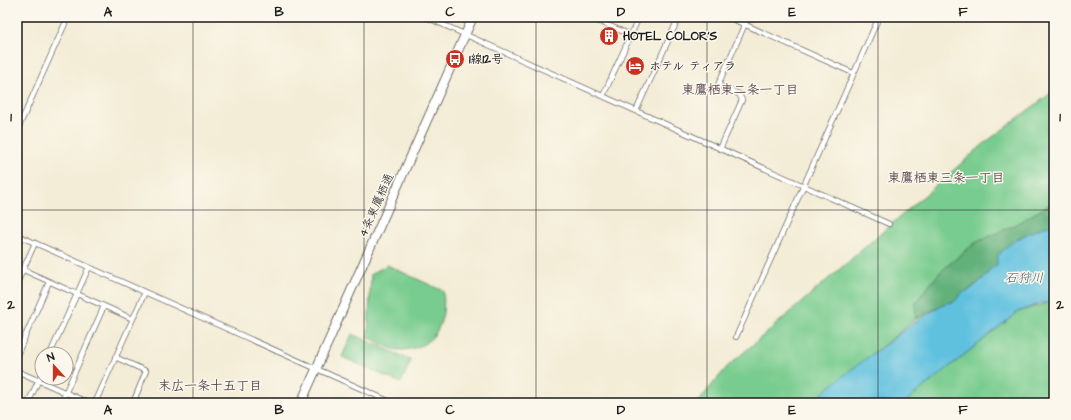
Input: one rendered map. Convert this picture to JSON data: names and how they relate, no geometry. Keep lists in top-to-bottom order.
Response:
{
  "streets": {
    "highway": ["4条東鷹栖通"]
  },
  "districts": ["東鷹栖東二条一丁目", "東鷹栖東三条一丁目", "末広一条十五丁目"],
  "water": ["石狩川"],
  "places": {
    "building": ["HOTEL COLOR'S"],
    "bus stop": ["1線12号"],
    "hotel": ["ホテル ティアラ"]
  },
  "north": "top",
  "grid": {
    "columns": [
      "A",
      "B",
      "C",
      "D",
      "E",
      "F"
    ],
    "rows": ["1", "2"]
  }
}
